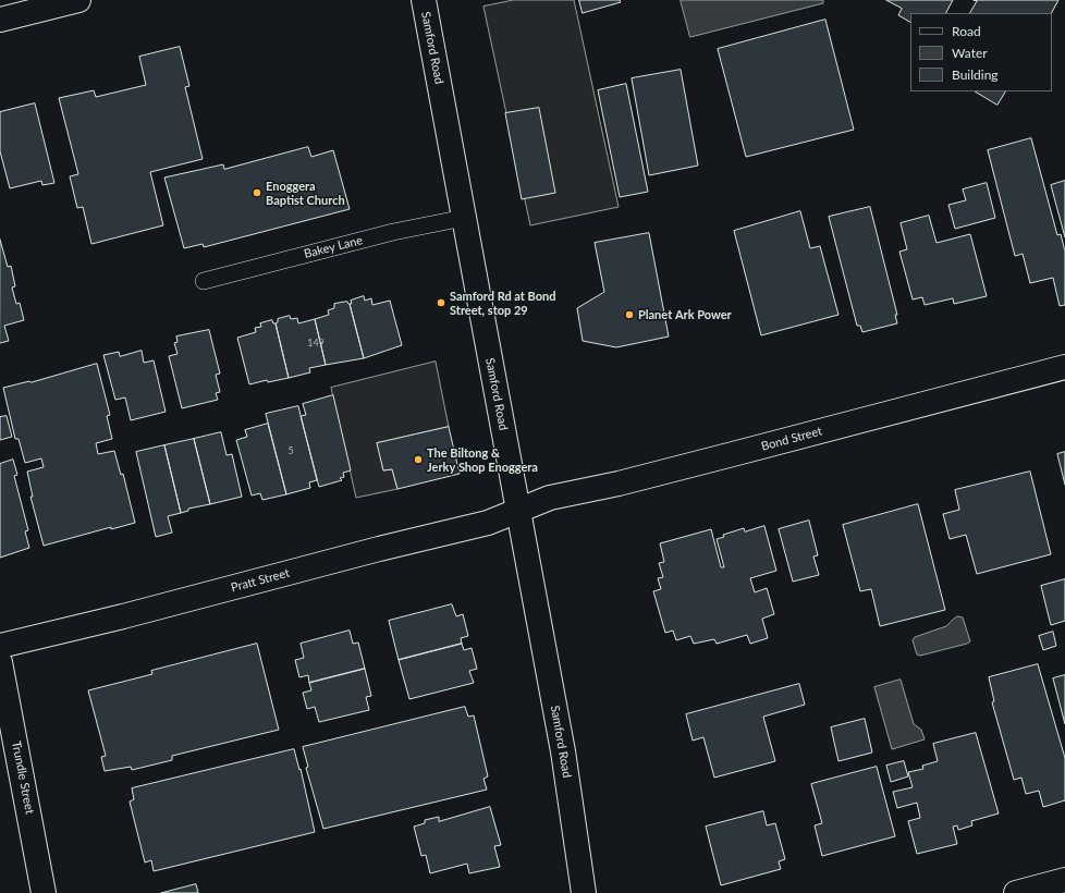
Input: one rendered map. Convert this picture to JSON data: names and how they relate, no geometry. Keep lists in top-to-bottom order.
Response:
{
  "streets": {
    "street": [
      "Samford Road",
      "Bond Street",
      "Pratt Street",
      "Trundle Street"
    ],
    "lane": ["Bakey Lane"]
  },
  "crossings": [
    ["Samford Road", "Bakey Lane"],
    ["Samford Road", "Bond Street"],
    ["Samford Road", "Pratt Street"],
    ["Bond Street", "Pratt Street"]
  ],
  "places": [
    "Enoggera Baptist Church",
    "Samford Rd at Bond Street, stop 29",
    "Planet Ark Power",
    "The Biltong & Jerky Shop Enoggera"
  ],
  "house_numbers": ["149", "5"],
  "legend": ["Road", "Water", "Building"]
}
